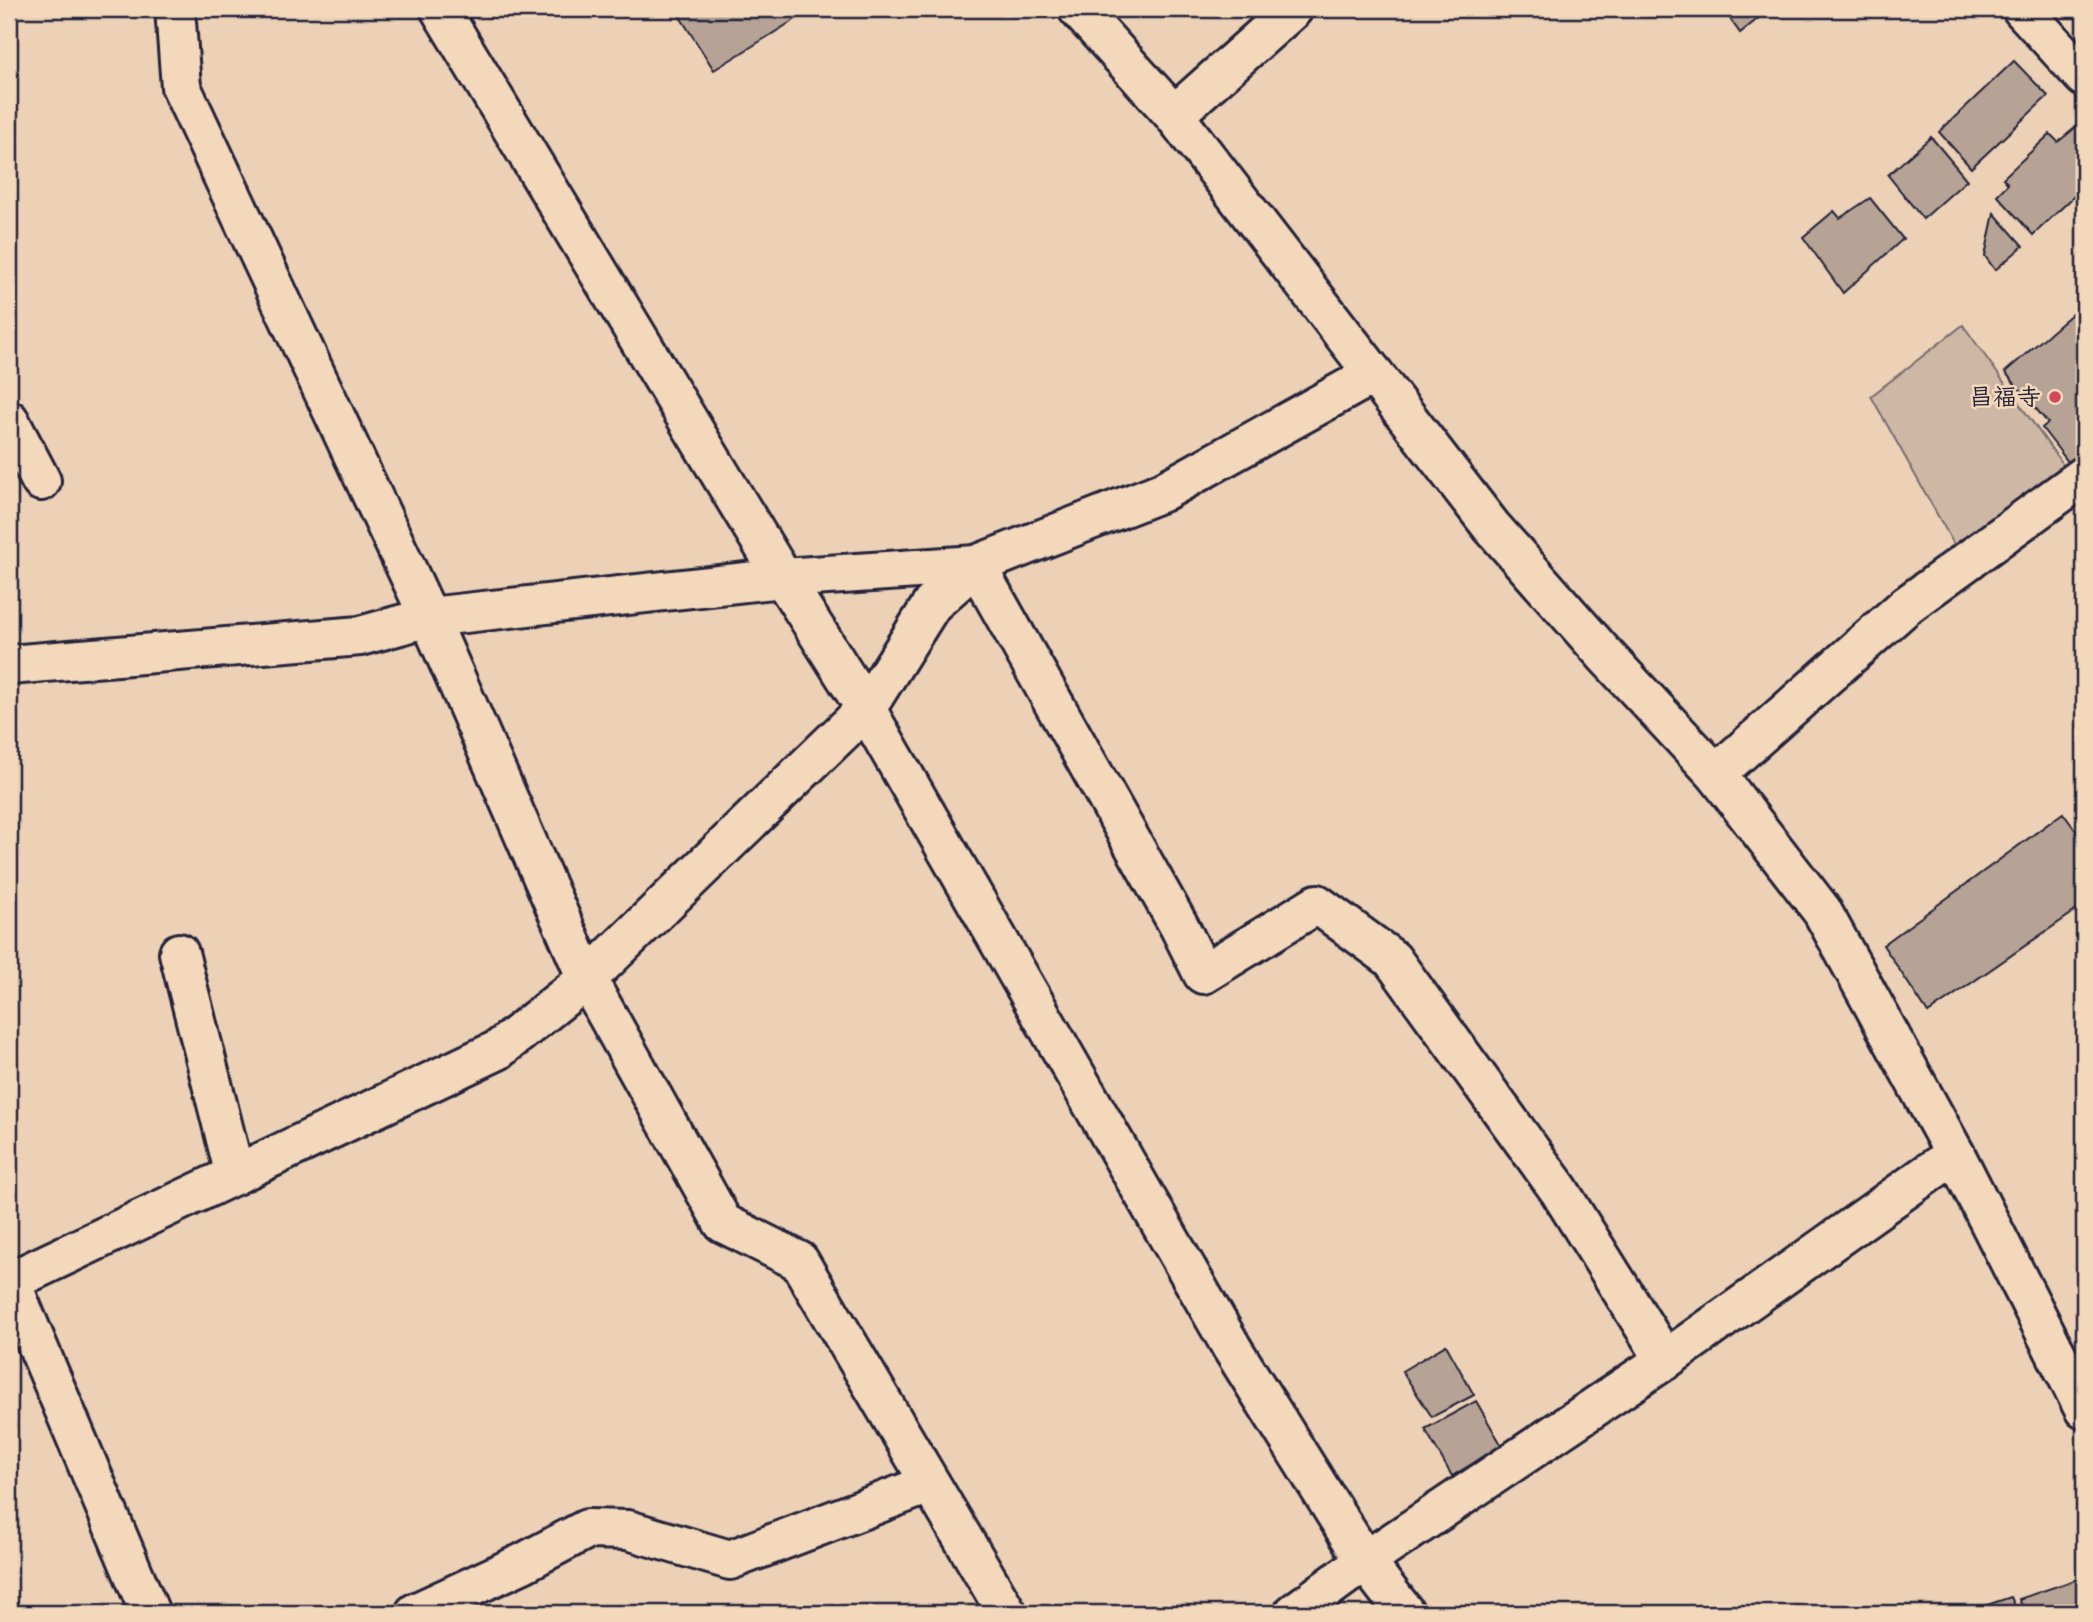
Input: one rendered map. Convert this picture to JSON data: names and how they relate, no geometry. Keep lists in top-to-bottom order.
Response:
{
  "places": ["昌福寺"]
}
